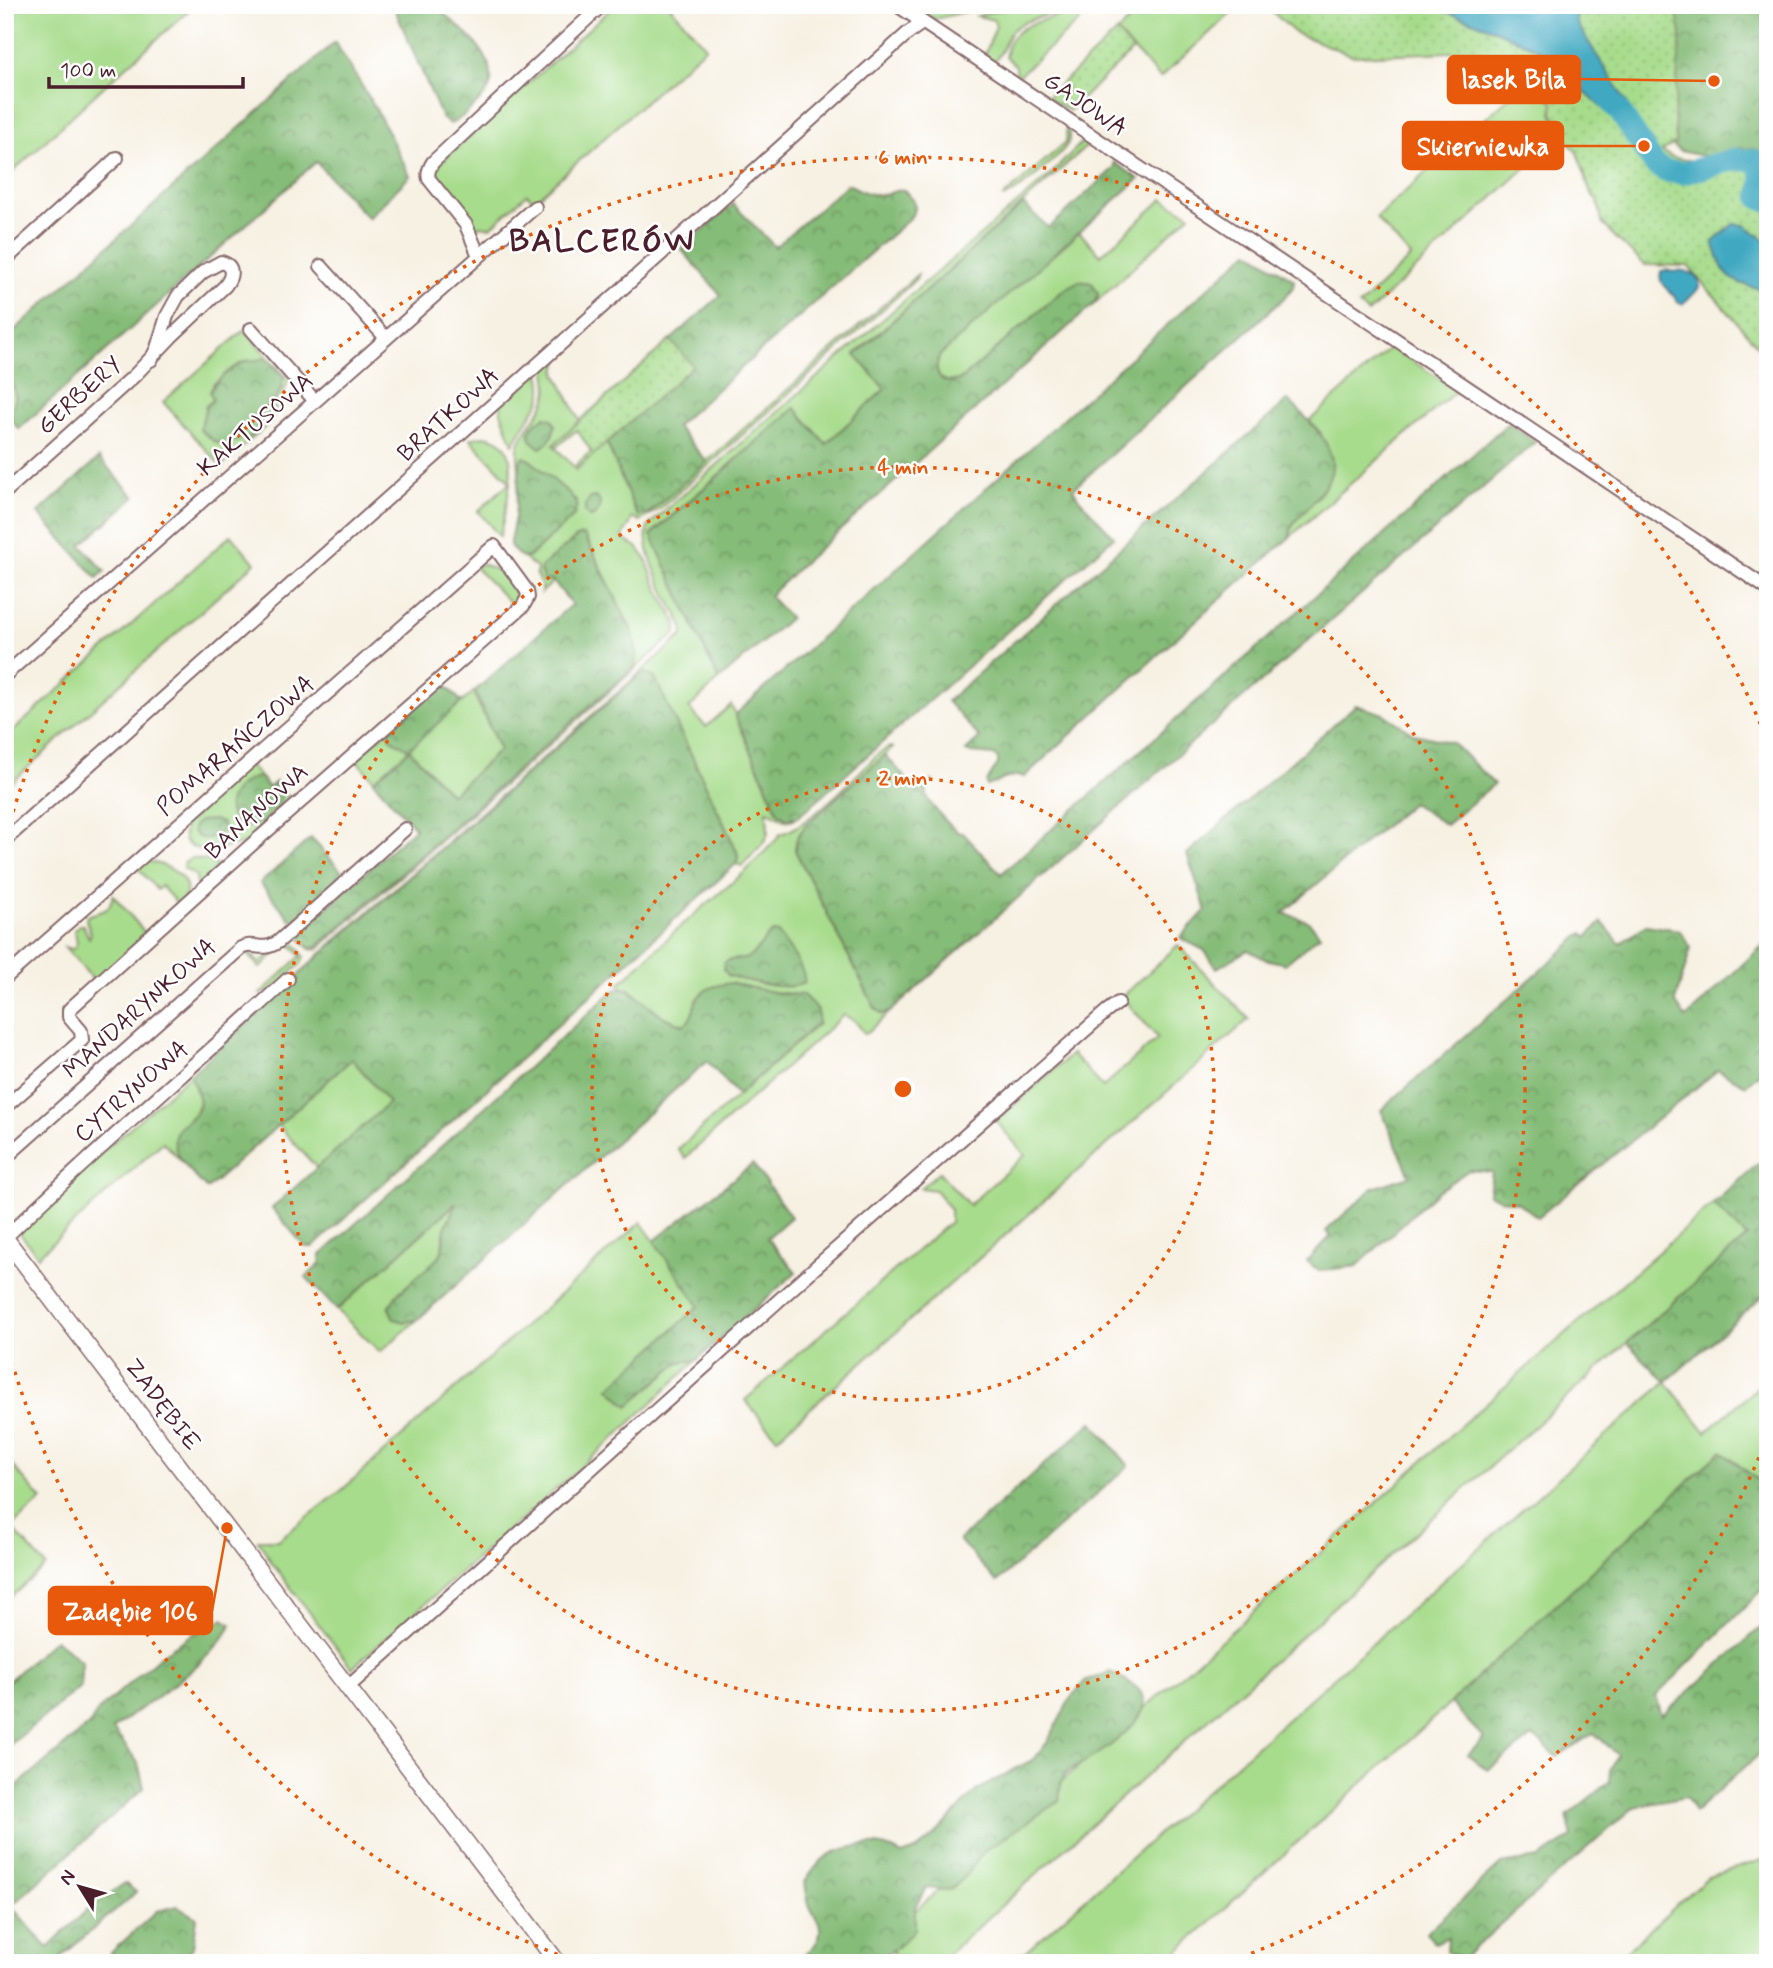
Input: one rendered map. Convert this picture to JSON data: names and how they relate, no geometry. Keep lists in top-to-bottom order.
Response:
{
  "streets": {
    "street": [
      "GAJOWA",
      "GERBERY",
      "BRATKOWA",
      "KAKTUSOWA",
      "POMARAŃCZOWA",
      "BANANOWA",
      "MANDARYNKOWA",
      "CYTRYNOWA",
      "ZADĘBIE"
    ]
  },
  "crossings": [
    ["GAJOWA", "BRATKOWA"],
    ["POMARAŃCZOWA", "BANANOWA"],
    ["CYTRYNOWA", "ZADĘBIE"]
  ],
  "districts": ["BALCERÓW"],
  "places": ["lasek Bila", "Skierniewka", "Zadębie 106"],
  "scale_bar": "100 m",
  "north": "top left",
  "rings": ["6 min", "4 min", "2 min"]
}
